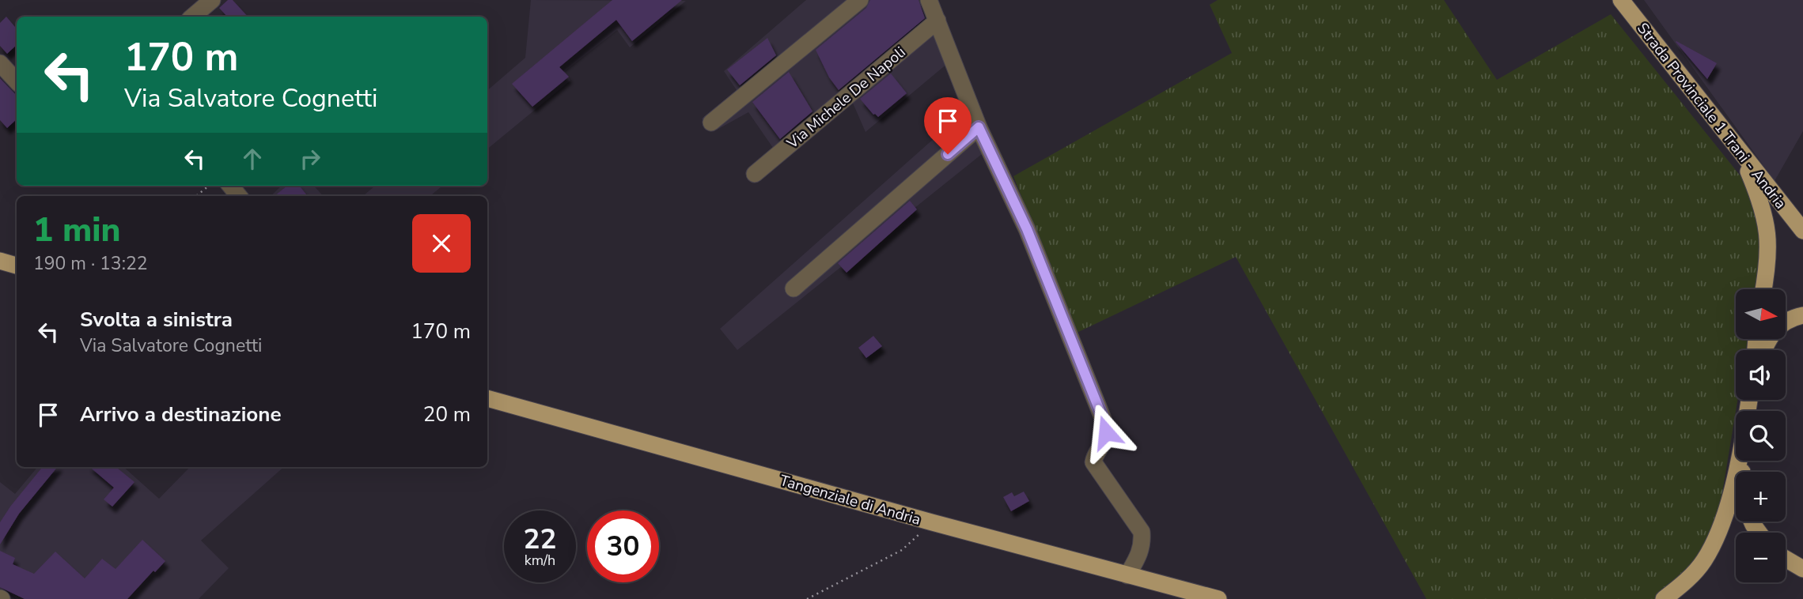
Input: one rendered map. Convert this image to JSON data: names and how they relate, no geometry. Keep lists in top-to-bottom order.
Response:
{
  "streets": {
    "main road": ["Strada Provinciale 1 Trani - Andria", "Tangenziale di Andria"],
    "street": ["Via Michele De Napoli"]
  },
  "north": "right",
  "page": {
    "turn": ["170 m", "Via Salvatore Cognetti"],
    "heading": ["1 min", "190 m · 13:22"],
    "map_buttons": ["+", "−"],
    "list": [
      {
        "name": "Svolta a sinistra",
        "note": "Via Salvatore Cognetti",
        "value": "170 m"
      },
      {
        "name": "Arrivo a destinazione",
        "value": "20 m"
      }
    ],
    "speed": "22 km/h",
    "limit": "30"
  }
}
